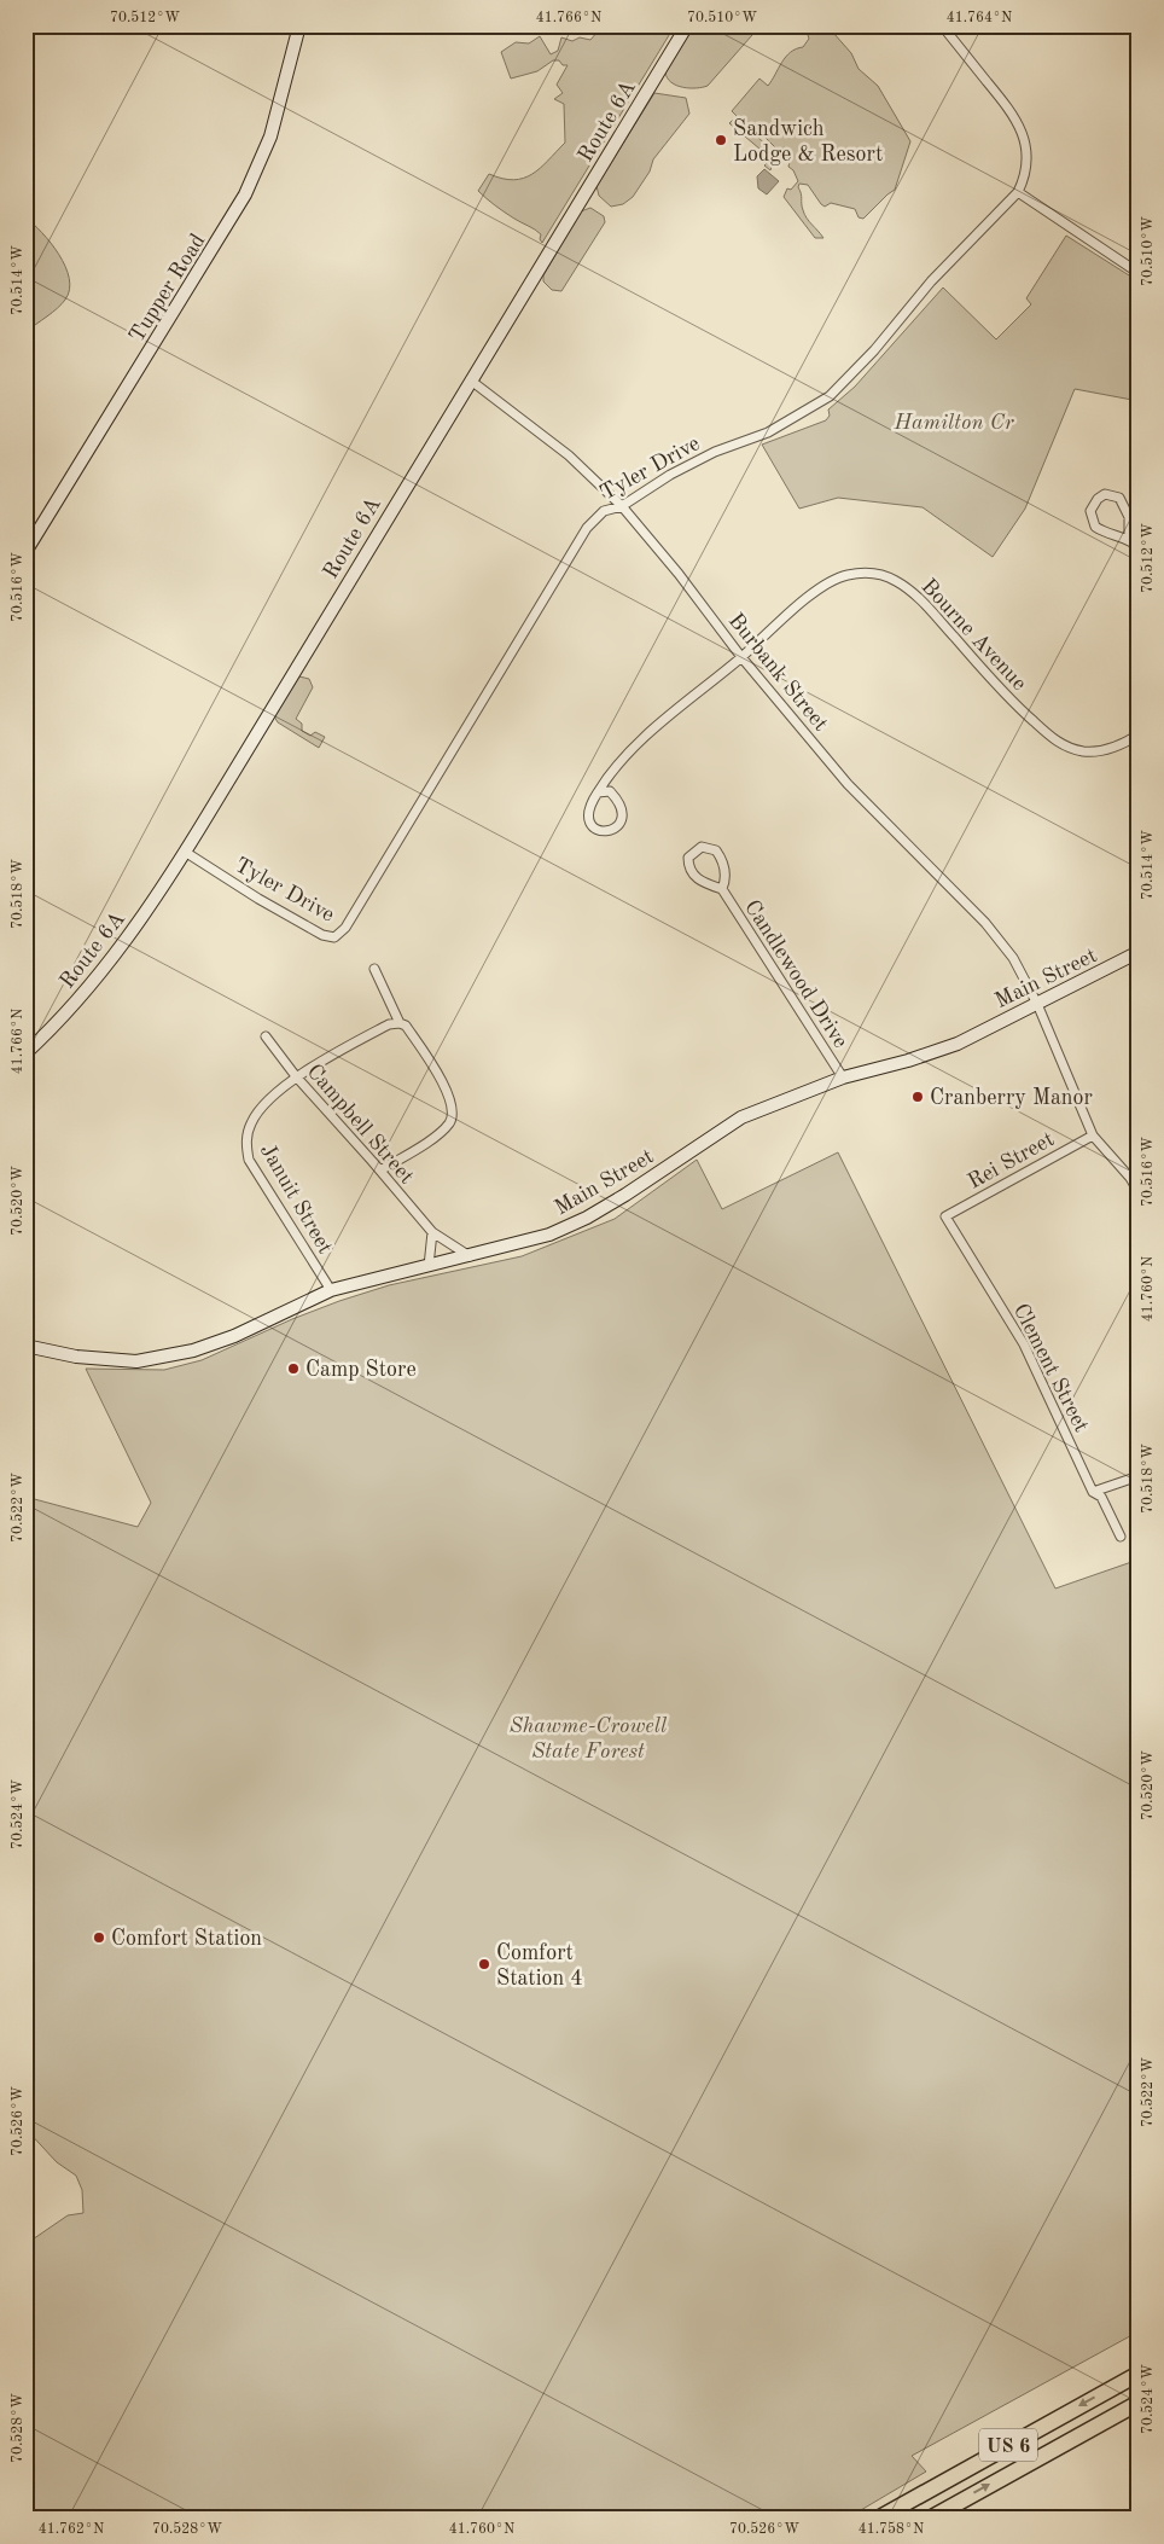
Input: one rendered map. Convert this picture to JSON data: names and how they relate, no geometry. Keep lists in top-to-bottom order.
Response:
{
  "streets": {
    "highway": ["US 6"],
    "main road": ["Route 6A", "Tupper Road", "Main Street"],
    "street": [
      "Tyler Drive",
      "Bourne Avenue",
      "Burbank Street",
      "Candlewood Drive",
      "Campbell Street",
      "Rei Street",
      "Januit Street",
      "Clement Street"
    ]
  },
  "crossings": [
    ["Route 6A", "Tyler Drive"],
    ["Route 6A", "Burbank Street"],
    ["Tyler Drive", "Burbank Street"],
    ["Bourne Avenue", "Burbank Street"],
    ["Burbank Street", "Main Street"],
    ["Burbank Street", "Rei Street"],
    ["Candlewood Drive", "Main Street"],
    ["Main Street", "Campbell Street"],
    ["Main Street", "Januit Street"],
    ["Campbell Street", "Januit Street"],
    ["Rei Street", "Clement Street"]
  ],
  "parks": ["Hamilton Cr", "Shawme-Crowell State Forest"],
  "places": [
    "Sandwich Lodge & Resort",
    "Cranberry Manor",
    "Camp Store",
    "Comfort Station",
    "Comfort Station 4"
  ],
  "coordinates": [
    "70.512°W",
    "41.766°N",
    "70.510°W",
    "41.764°N",
    "70.514°W",
    "70.516°W",
    "70.518°W",
    "70.520°W",
    "41.760°N",
    "70.522°W",
    "70.524°W",
    "70.526°W",
    "70.528°W",
    "41.762°N",
    "41.758°N"
  ]
}
